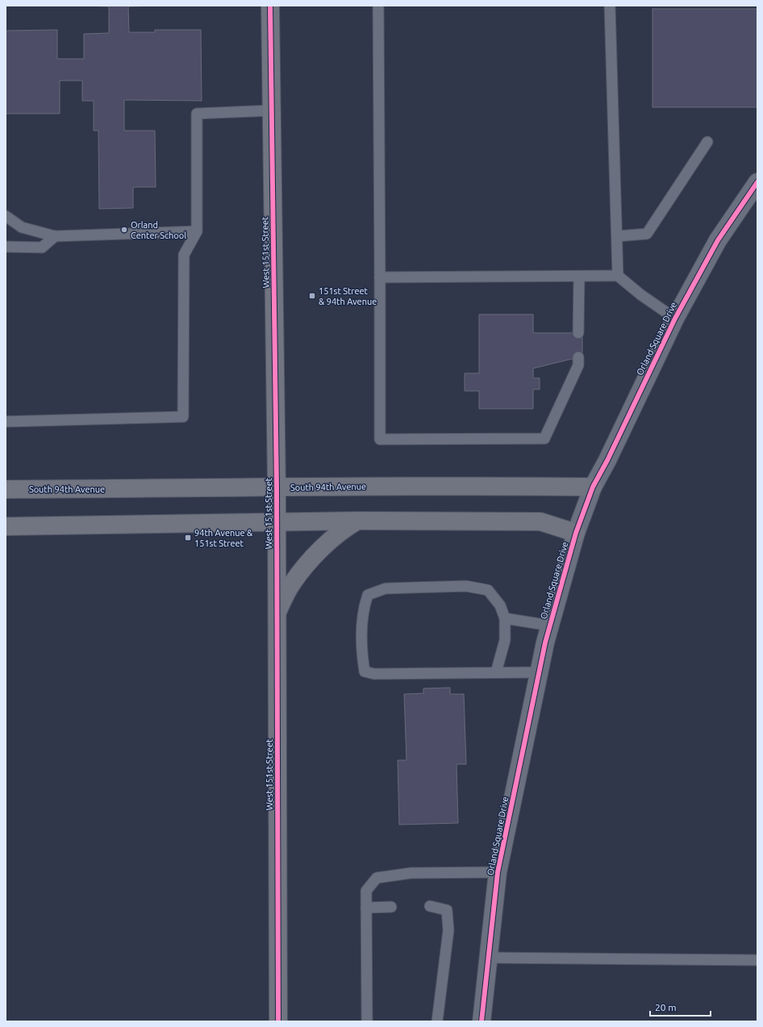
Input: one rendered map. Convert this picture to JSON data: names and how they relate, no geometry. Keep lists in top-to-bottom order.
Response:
{
  "streets": {
    "street": ["West 151st Street", "Orland Square Drive", "South 94th Avenue"]
  },
  "crossings": [
    ["West 151st Street", "South 94th Avenue"],
    ["Orland Square Drive", "South 94th Avenue"]
  ],
  "places": {
    "other": ["Orland Center School"],
    "transit": ["151st Street & 94th Avenue", "94th Avenue & 151st Street"]
  },
  "scale_bar": "20 m"
}
